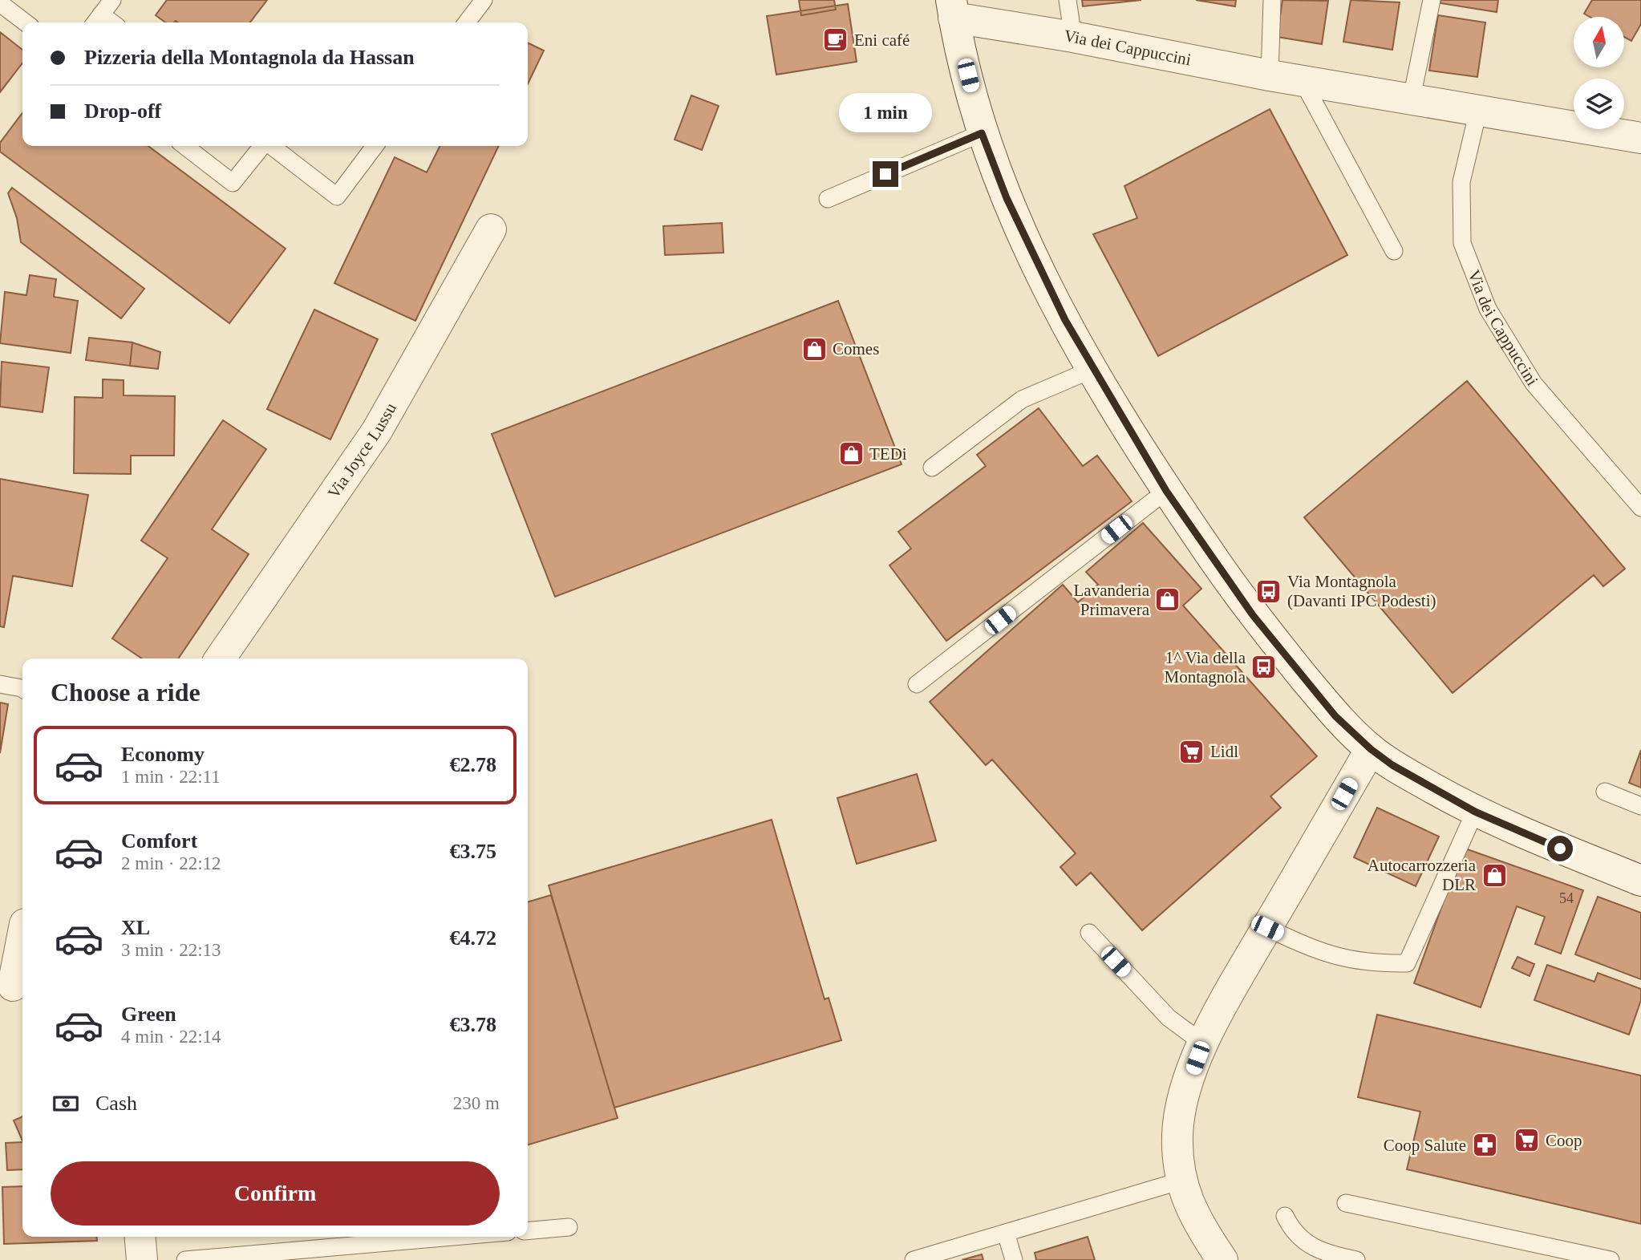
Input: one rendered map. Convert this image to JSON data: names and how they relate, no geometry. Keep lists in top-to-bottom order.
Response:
{
  "streets": {
    "street": ["Via dei Cappuccini", "Via Joyce Lussu"]
  },
  "places": {
    "cafe": ["Eni café"],
    "shop": [
      "Comes",
      "TEDi",
      "Lavanderia Primavera",
      "Autocarrozzeria DLR"
    ],
    "bus stop": ["Via Montagnola (Davanti IPC Podesti)", "1^ Via della Montagnola"],
    "supermarket": ["Lidl", "Coop"],
    "pharmacy": ["Coop Salute"]
  },
  "house_numbers": ["54"],
  "north": "top",
  "page": {
    "banner": ["Pizzeria della Montagnola da Hassan", "Drop-off"],
    "bubble": "1 min",
    "heading": "Choose a ride",
    "list": [
      {
        "name": "Economy",
        "note": "1 min · 22:11",
        "value": "€2.78"
      },
      {
        "name": "Comfort",
        "note": "2 min · 22:12",
        "value": "€3.75"
      },
      {
        "name": "XL",
        "note": "3 min · 22:13",
        "value": "€4.72"
      },
      {
        "name": "Green",
        "note": "4 min · 22:14",
        "value": "€3.78"
      }
    ],
    "pay": ["Cash", "230 m"],
    "buttons": "Confirm"
  }
}
